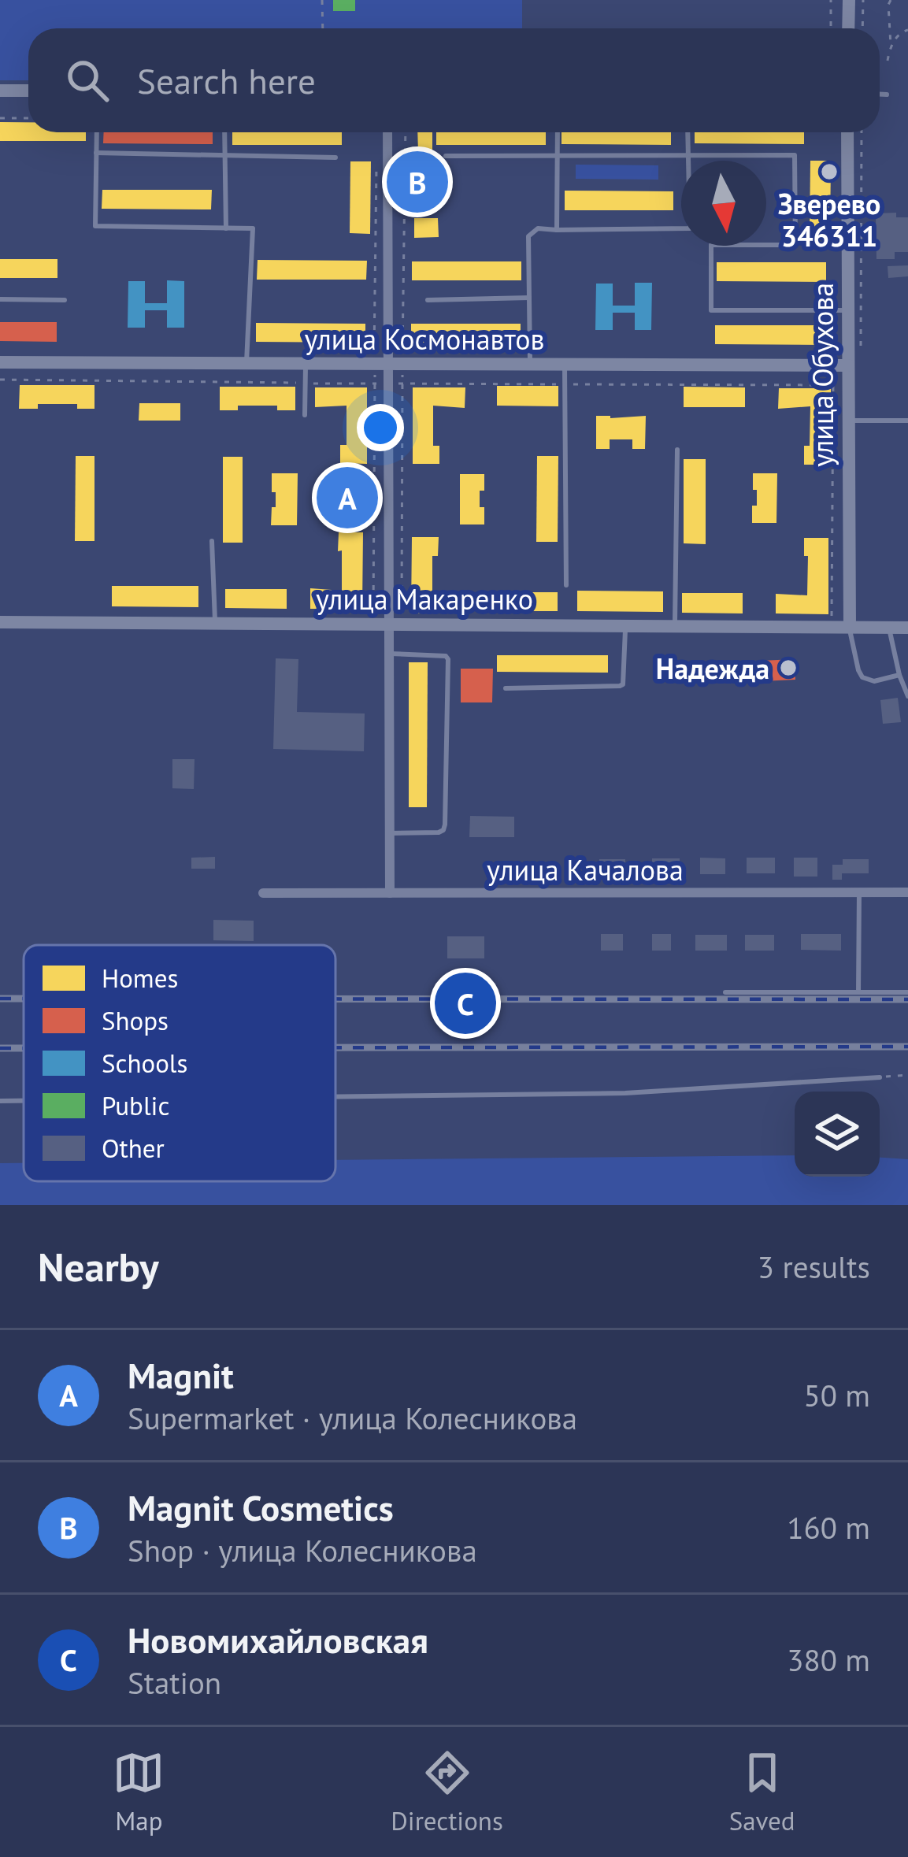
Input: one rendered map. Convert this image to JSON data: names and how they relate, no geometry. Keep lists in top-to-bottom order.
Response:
{
  "streets": {
    "main road": ["улица Космонавтов", "улица Обухова", "улица Макаренко"],
    "street": ["улица Качалова"]
  },
  "crossings": [
    ["улица Космонавтов", "улица Обухова"],
    ["улица Обухова", "улица Макаренко"]
  ],
  "places": ["Зверево 346311", "Надежда"],
  "legend": [
    "Homes",
    "Shops",
    "Schools",
    "Public",
    "Other"
  ],
  "north": "bottom",
  "page": {
    "search": "Search here",
    "pins": ["B", "A", "C"],
    "heading": ["Nearby", "3 results"],
    "list": [
      {
        "mark": "A",
        "name": "Magnit",
        "note": "Supermarket · улица Колесникова",
        "value": "50 m"
      },
      {
        "mark": "B",
        "name": "Magnit Cosmetics",
        "note": "Shop · улица Колесникова",
        "value": "160 m"
      },
      {
        "mark": "C",
        "name": "Новомихайловская",
        "note": "Station",
        "value": "380 m"
      }
    ],
    "nav": ["Map", "Directions", "Saved"]
  }
}
